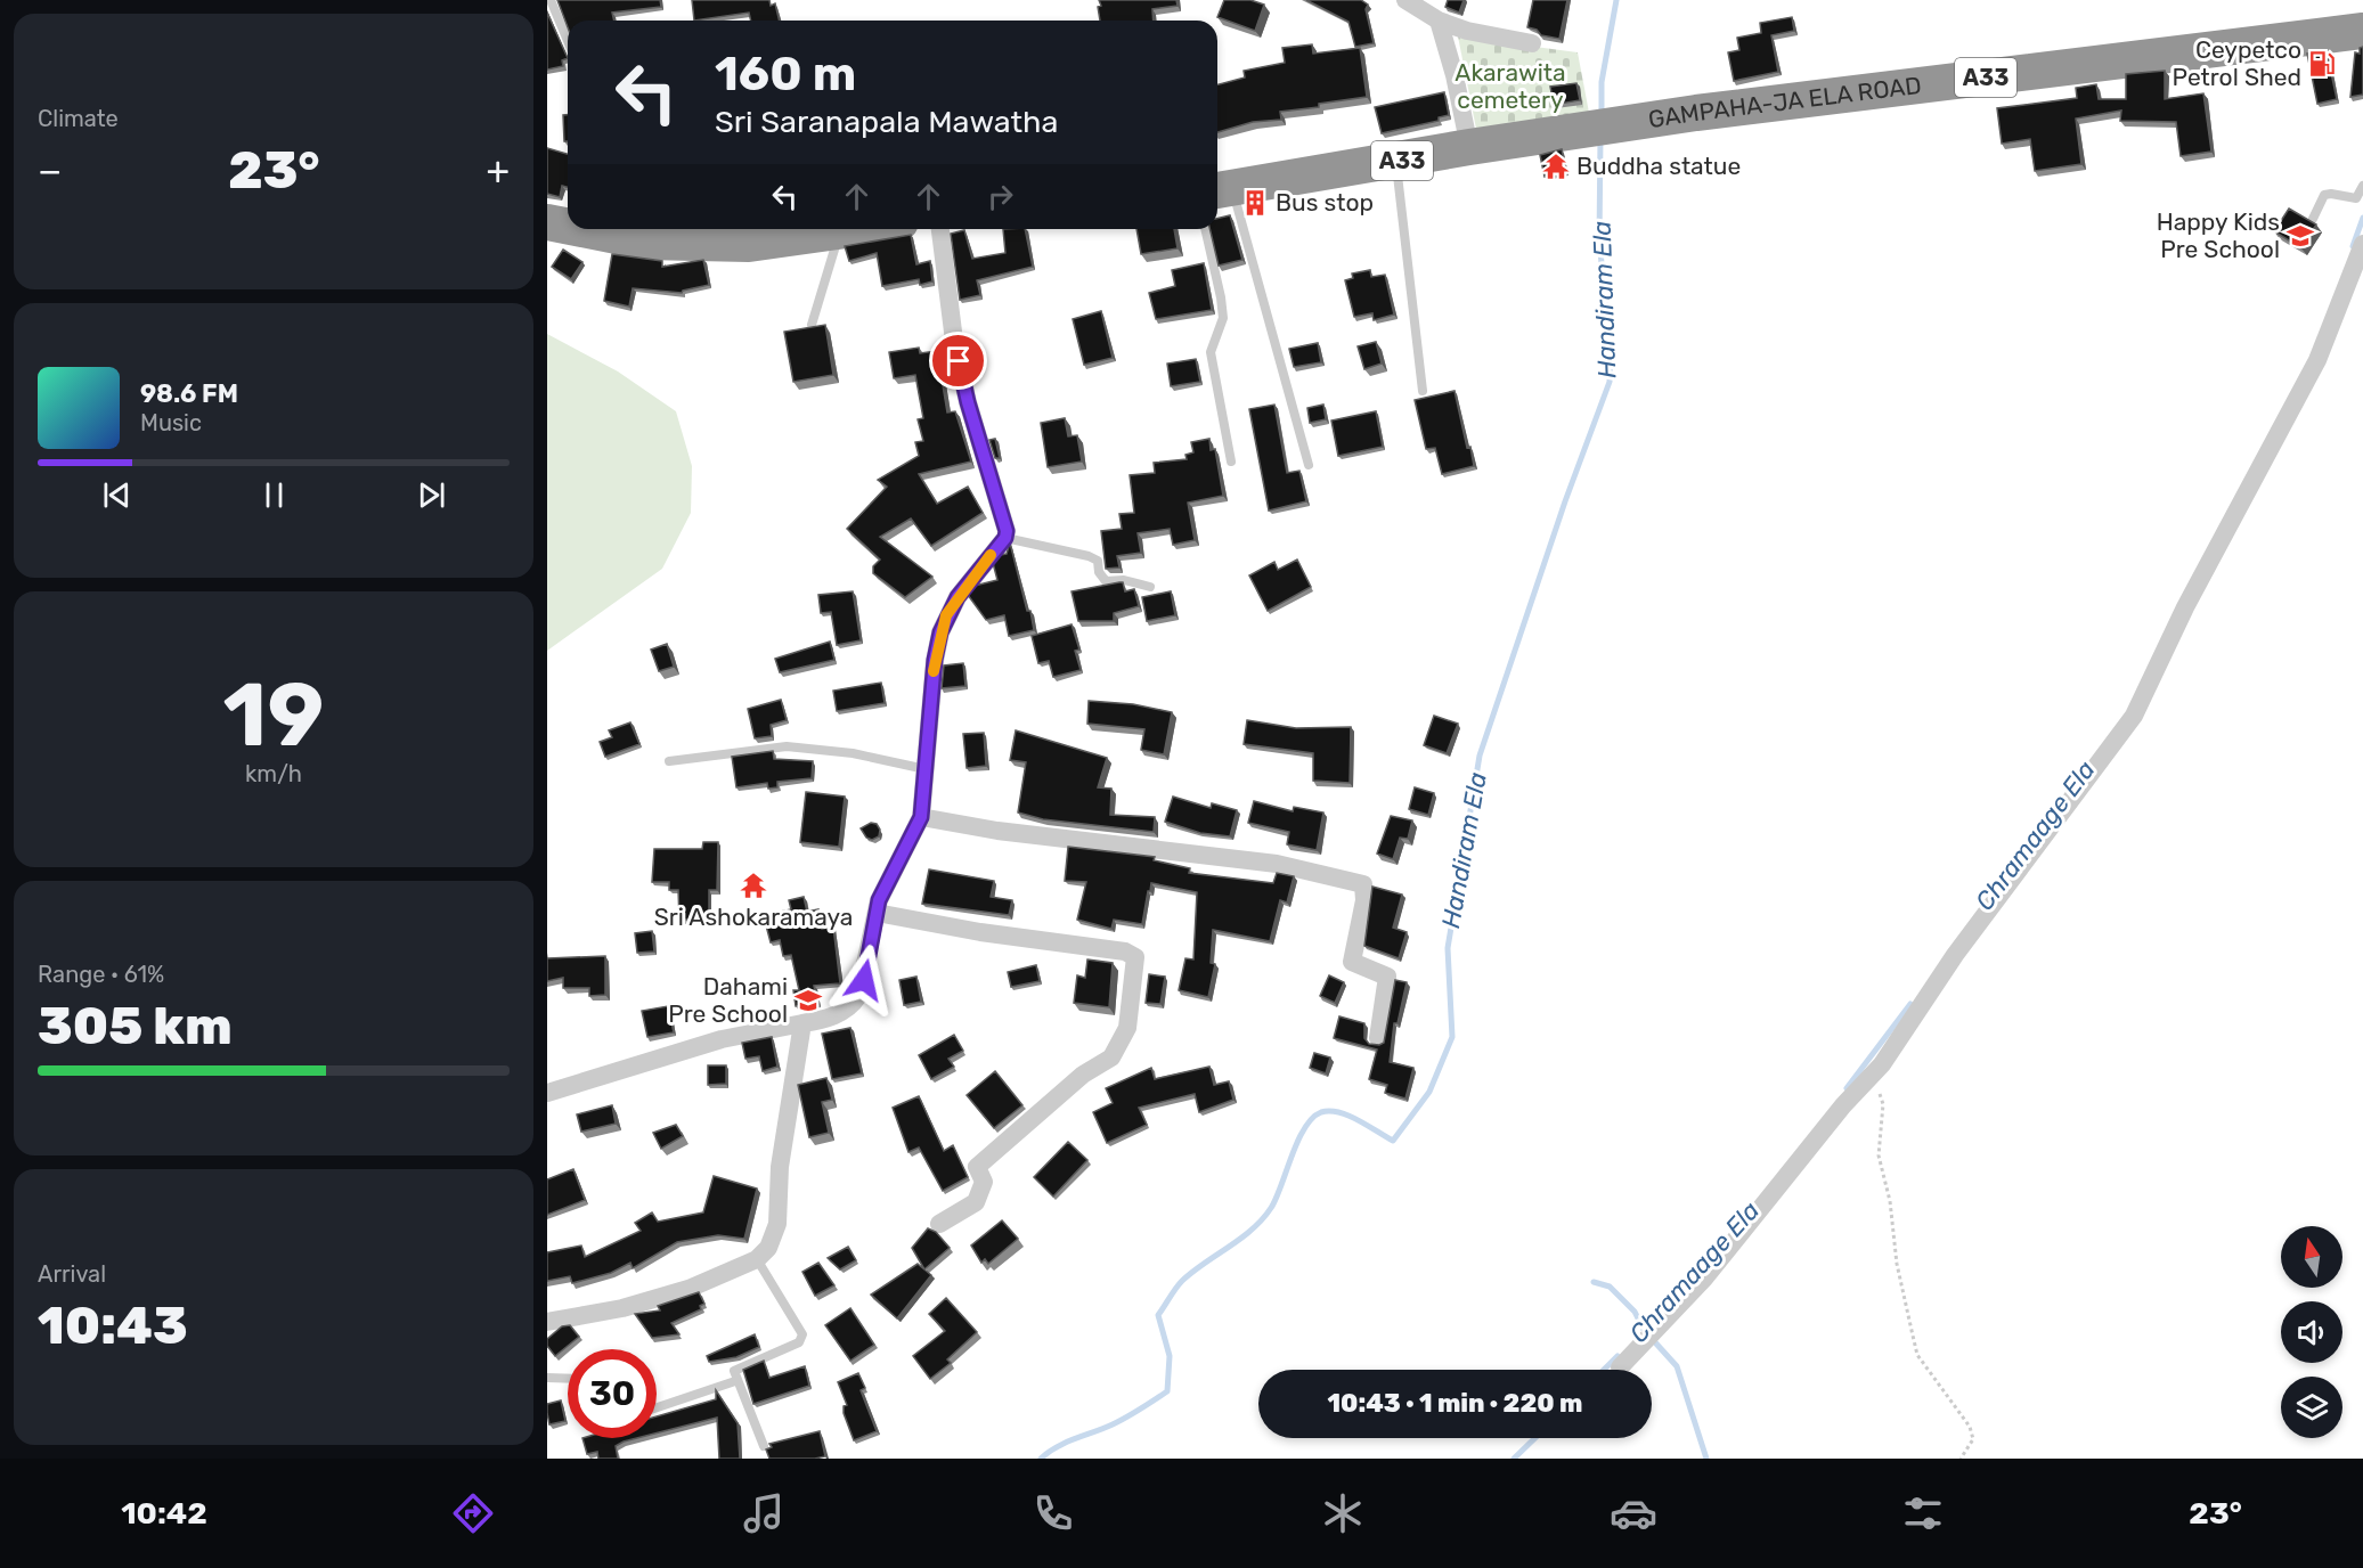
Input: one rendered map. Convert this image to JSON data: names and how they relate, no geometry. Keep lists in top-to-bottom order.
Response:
{
  "streets": {
    "highway": ["A33", "GAMPAHA-JA ELA ROAD"]
  },
  "water": ["Handiram Ela", "Chramaage Ela"],
  "parks": ["Akarawita cemetery"],
  "places": {
    "fuel station": ["Ceypetco Petrol Shed"],
    "temple": ["Buddha statue", "Sri Ashokaramaya"],
    "building": ["Bus stop"],
    "school or university": ["Happy Kids Pre School", "Dahami Pre School"]
  },
  "north": "top",
  "page": {
    "tile": [
      "Climate",
      ["19", "km/h"],
      ["Range · 61%", "305 km"],
      ["Arrival", "10:43"]
    ],
    "turn": ["160 m", "Sri Saranapala Mawatha"],
    "heat": ["−", "23°", "+"],
    "song": ["98.6 FM", "Music"],
    "limit": "30",
    "trip": "10:43 · 1 min · 220 m",
    "tabs": ["10:42", "23°"]
  }
}
